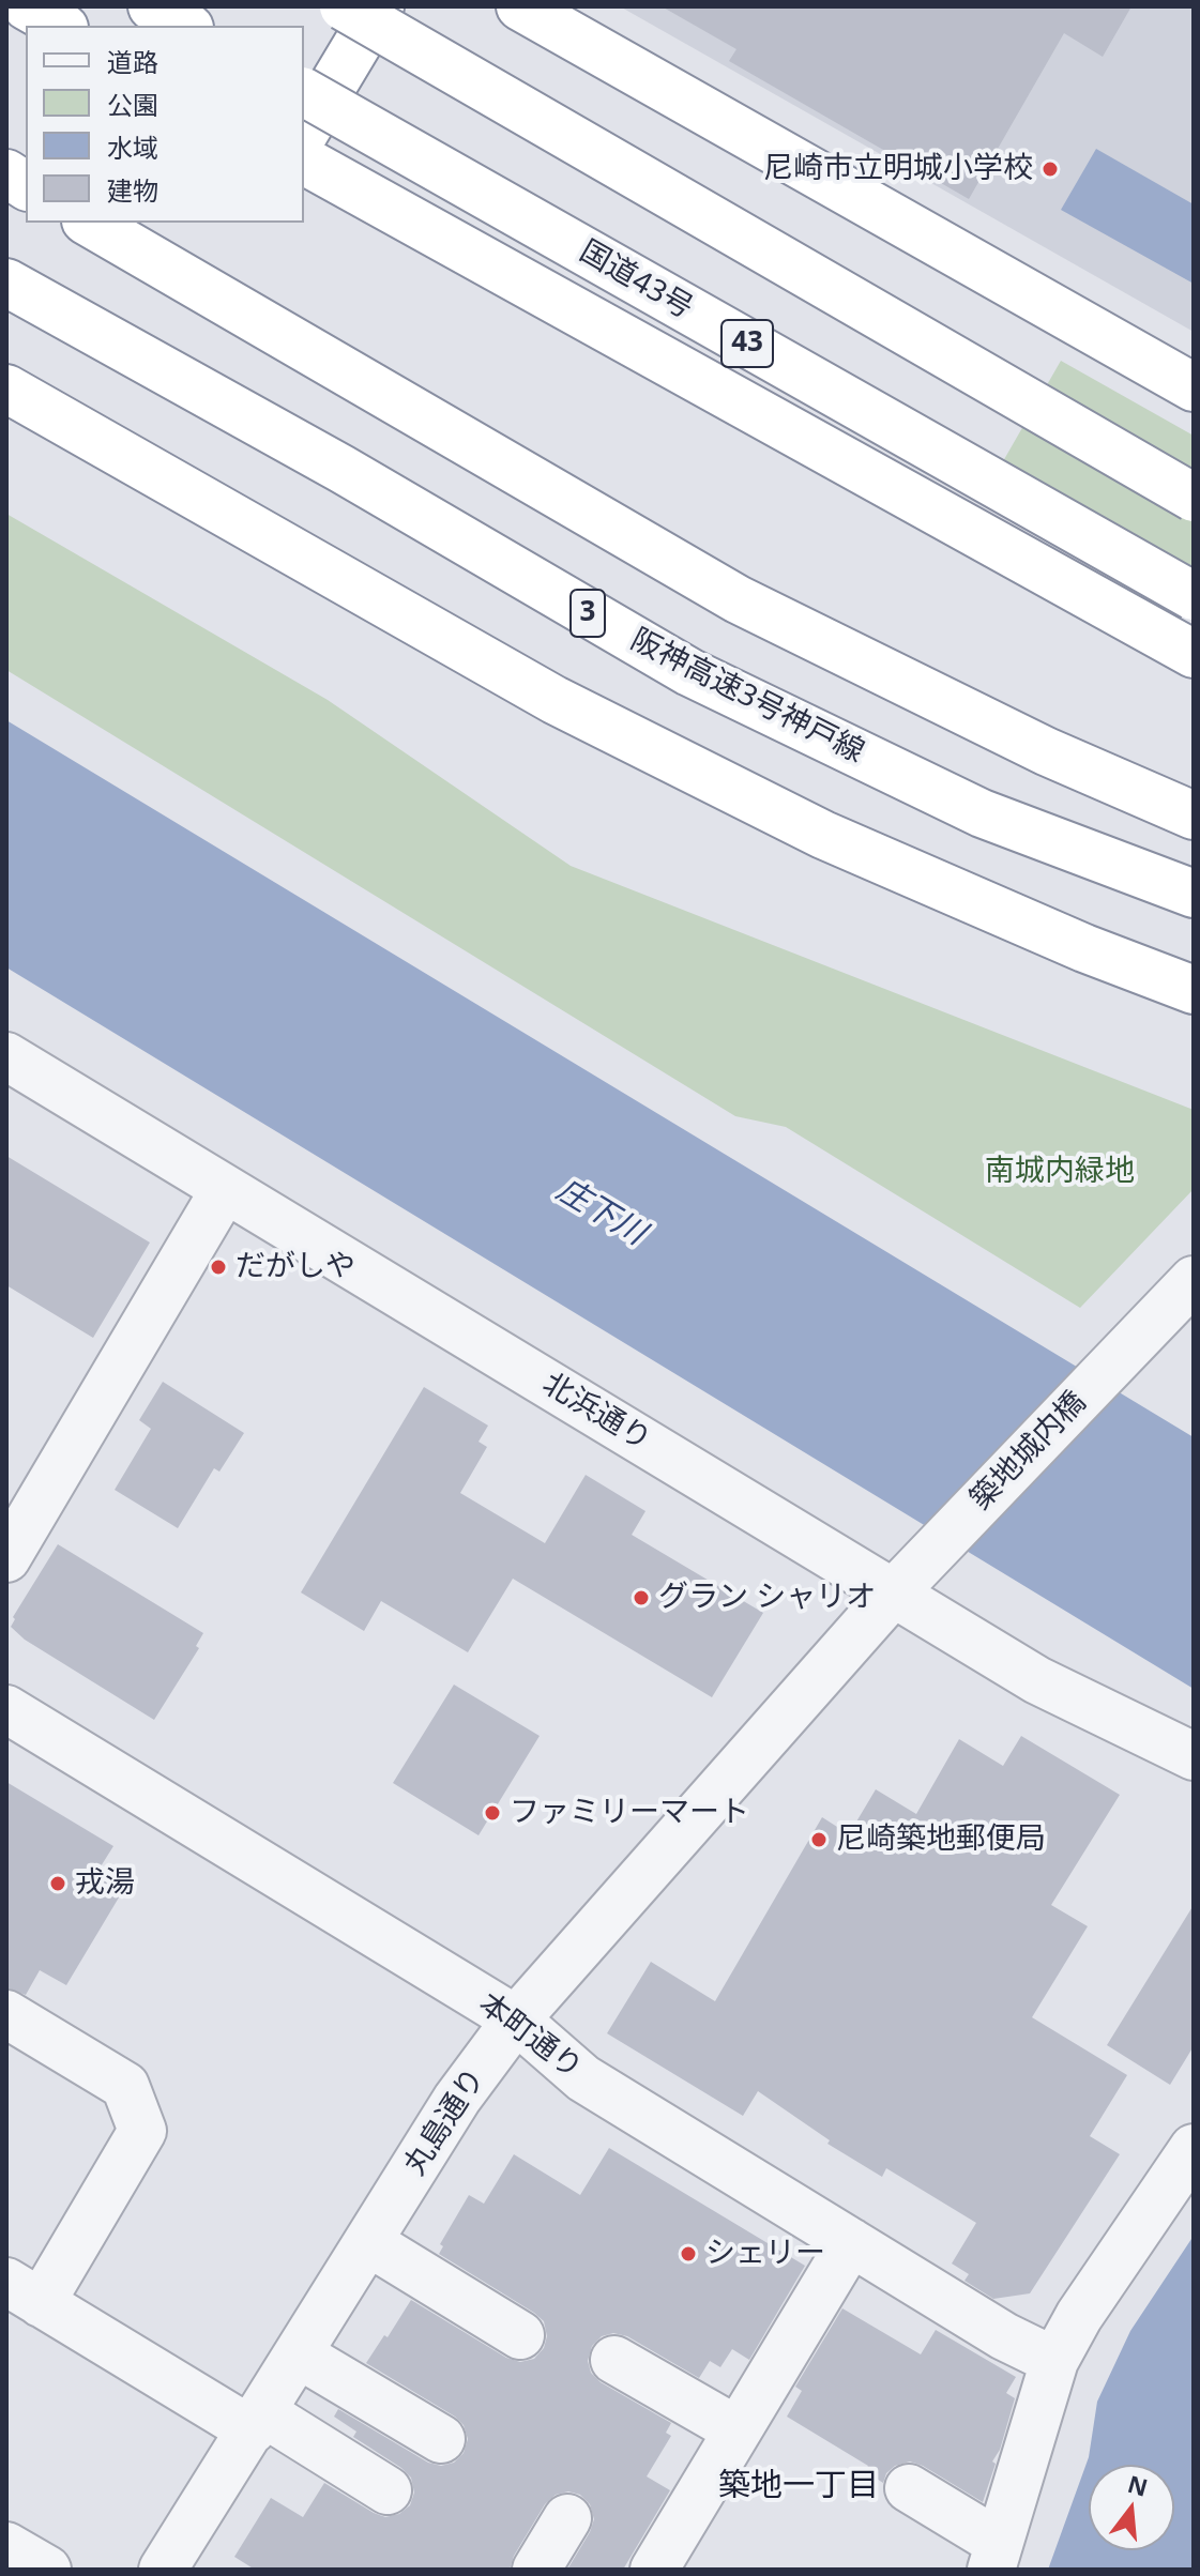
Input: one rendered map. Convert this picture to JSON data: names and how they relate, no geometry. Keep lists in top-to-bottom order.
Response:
{
  "streets": {
    "highway": [
      "国道43号",
      "43",
      "3",
      "阪神高速3号神戸線"
    ],
    "street": [
      "北浜通り",
      "築地城内橋",
      "本町通り",
      "丸島通り"
    ]
  },
  "crossings": [
    ["北浜通り", "築地城内橋"],
    ["北浜通り", "丸島通り"],
    ["築地城内橋", "丸島通り"],
    ["本町通り", "丸島通り"]
  ],
  "districts": ["築地一丁目"],
  "water": ["庄下川"],
  "parks": ["南城内緑地"],
  "places": [
    "尼崎市立明城小学校",
    "だがしや",
    "グラン シャリオ",
    "ファミリーマート",
    "尼崎築地郵便局",
    "戎湯",
    "シェリー"
  ],
  "legend": [
    "道路",
    "公園",
    "水域",
    "建物"
  ],
  "north": "top"
}
